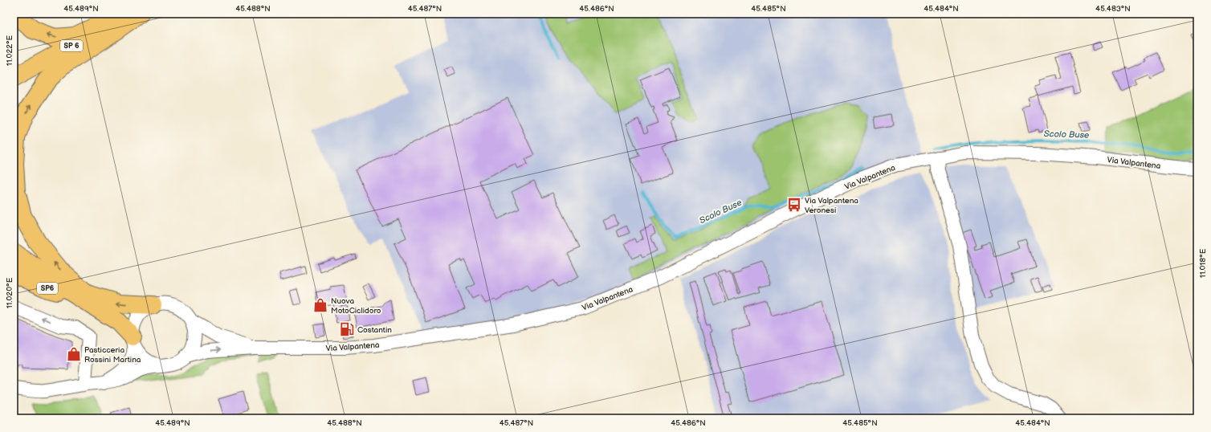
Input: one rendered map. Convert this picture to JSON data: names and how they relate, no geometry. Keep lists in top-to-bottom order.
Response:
{
  "streets": {
    "highway": ["SP 6", "SP6"],
    "street": ["Via Valpantena"]
  },
  "crossings": [
    ["Via Valpantena", "SP6"]
  ],
  "water": ["Scolo Buse"],
  "places": {
    "bus stop": ["Via Valpantena Veronesi"],
    "shop": ["Nuova MotoCiclidoro", "Pasticceria Rossini Martina"],
    "fuel station": ["Costantin"]
  },
  "coordinates": [
    "45.489°N",
    "45.488°N",
    "45.487°N",
    "45.486°N",
    "45.485°N",
    "45.484°N",
    "45.483°N",
    "11.022°E",
    "11.018°E",
    "11.020°E"
  ]
}
